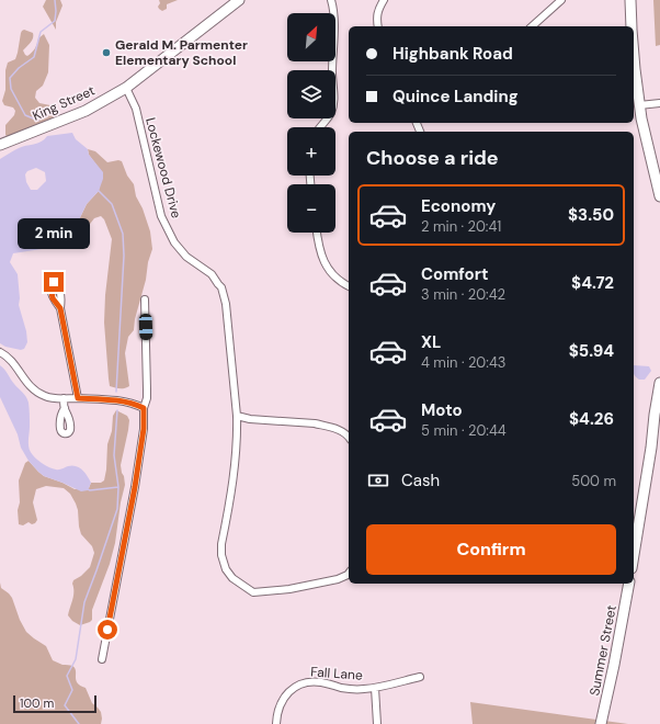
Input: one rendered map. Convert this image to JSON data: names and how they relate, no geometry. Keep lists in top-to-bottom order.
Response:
{
  "streets": {
    "main road": ["King Street", "Summer Street"],
    "street": ["Lockewood Drive", "Fall Lane"]
  },
  "crossings": [
    ["King Street", "Lockewood Drive"]
  ],
  "places": ["Gerald M. Parmenter Elementary School"],
  "scale_bar": "100 m",
  "north": "top right",
  "page": {
    "map_buttons": ["+", "−"],
    "banner": ["Highbank Road", "Quince Landing"],
    "heading": "Choose a ride",
    "list": [
      {
        "name": "Economy",
        "note": "2 min · 20:41",
        "value": "$3.50"
      },
      {
        "name": "Comfort",
        "note": "3 min · 20:42",
        "value": "$4.72"
      },
      {
        "name": "XL",
        "note": "4 min · 20:43",
        "value": "$5.94"
      },
      {
        "name": "Moto",
        "note": "5 min · 20:44",
        "value": "$4.26"
      }
    ],
    "bubble": "2 min",
    "pay": ["Cash", "500 m"],
    "buttons": "Confirm",
    "scale": "100 m"
  }
}
